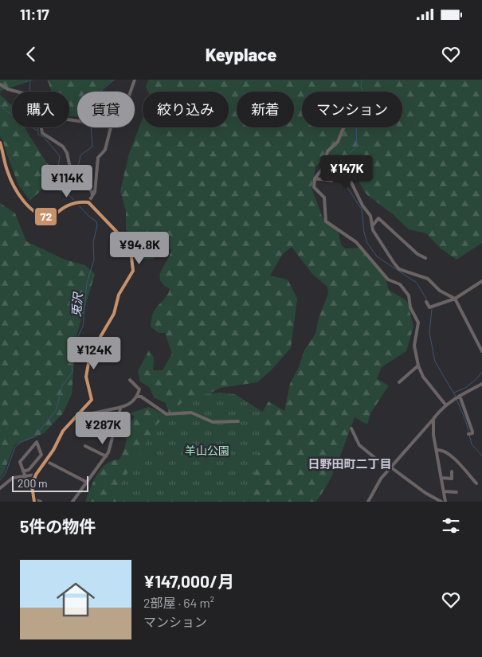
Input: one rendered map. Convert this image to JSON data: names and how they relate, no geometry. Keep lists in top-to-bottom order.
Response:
{
  "districts": ["日野田町二丁目"],
  "water": ["兎沢"],
  "parks": ["羊山公園"],
  "lines": ["transit line 72"],
  "scale_bar": "200 m",
  "page": {
    "status": "11:17",
    "header": "Keyplace",
    "chip": [
      "購入",
      "賃貸",
      "絞り込み",
      "新着",
      "マンション"
    ],
    "price": [
      "¥147K",
      "¥114K",
      "¥94.8K",
      "¥124K",
      "¥287K"
    ],
    "scale": "200 m",
    "heading": "5件の物件",
    "list": [
      {
        "name": "¥147,000/月",
        "note": "2部屋 · 64 m² · マンション"
      }
    ]
  }
}
